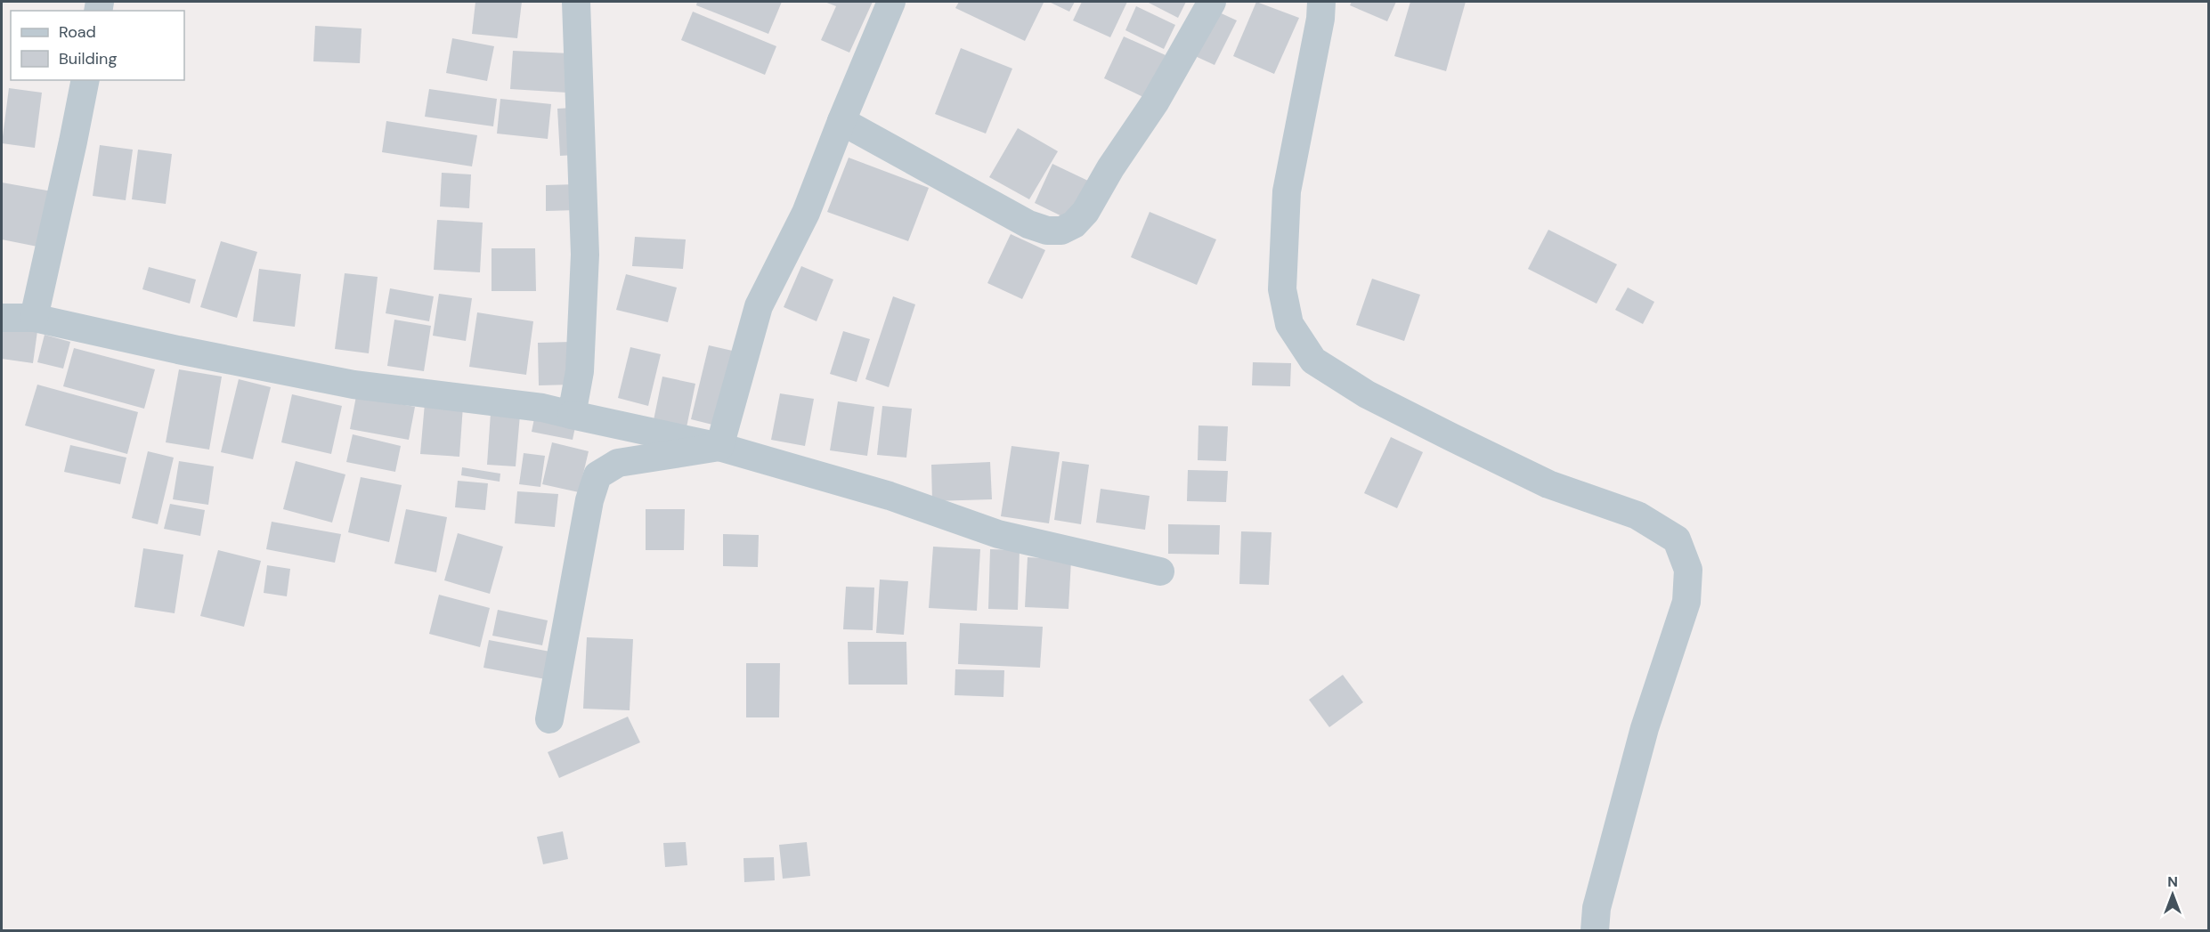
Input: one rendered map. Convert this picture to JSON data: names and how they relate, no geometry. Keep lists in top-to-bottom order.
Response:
{
  "legend": ["Road", "Building"],
  "north": "top"
}
